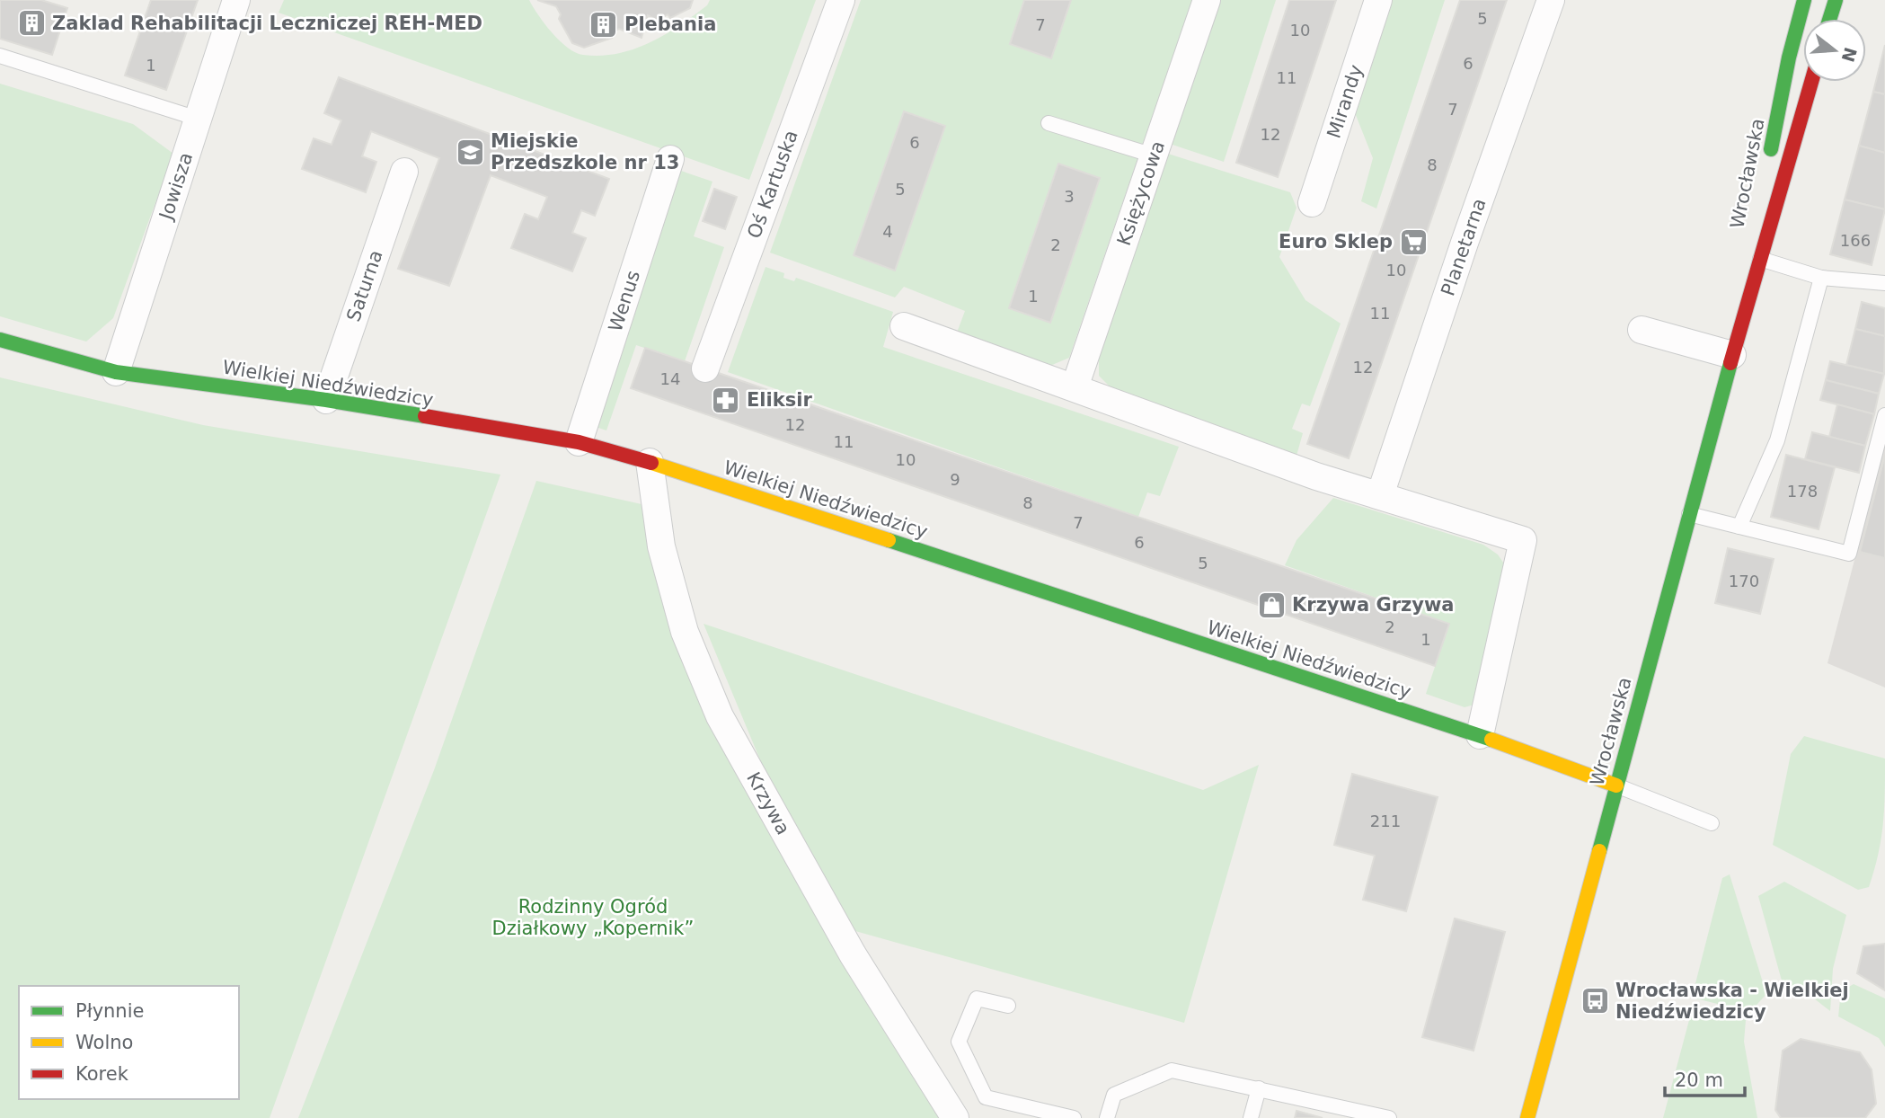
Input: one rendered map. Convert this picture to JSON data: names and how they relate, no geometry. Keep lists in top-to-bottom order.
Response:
{
  "streets": {
    "street": [
      "Mirandy",
      "Wrocławska",
      "Oś Kartuska",
      "Jowisza",
      "Księżycowa",
      "Planetarna",
      "Saturna",
      "Wenus",
      "Wielkiej Niedźwiedzicy",
      "Krzywa"
    ]
  },
  "crossings": [
    ["Wrocławska", "Wielkiej Niedźwiedzicy"],
    ["Jowisza", "Wielkiej Niedźwiedzicy"],
    ["Saturna", "Wielkiej Niedźwiedzicy"],
    ["Wenus", "Wielkiej Niedźwiedzicy"],
    ["Wielkiej Niedźwiedzicy", "Krzywa"]
  ],
  "parks": ["Rodzinny Ogród Działkowy „Kopernik”"],
  "places": {
    "building": ["Zaklad Rehabilitacji Leczniczej REH-MED", "Plebania"],
    "school or university": ["Miejskie Przedszkole nr 13"],
    "supermarket": ["Euro Sklep"],
    "pharmacy": ["Eliksir"],
    "shop": ["Krzywa Grzywa"],
    "bus stop": ["Wrocławska - Wielkiej Niedźwiedzicy"]
  },
  "house_numbers": [
    "5",
    "7",
    "10",
    "6",
    "1",
    "11",
    "7",
    "12",
    "6",
    "8",
    "5",
    "3",
    "4",
    "166",
    "2",
    "10",
    "1",
    "11",
    "12",
    "14",
    "12",
    "11",
    "10",
    "9",
    "178",
    "8",
    "7",
    "6",
    "5",
    "170",
    "2",
    "1",
    "211"
  ],
  "legend": ["Płynnie", "Wolno", "Korek"],
  "scale_bar": "20 m",
  "north": "right"
}
